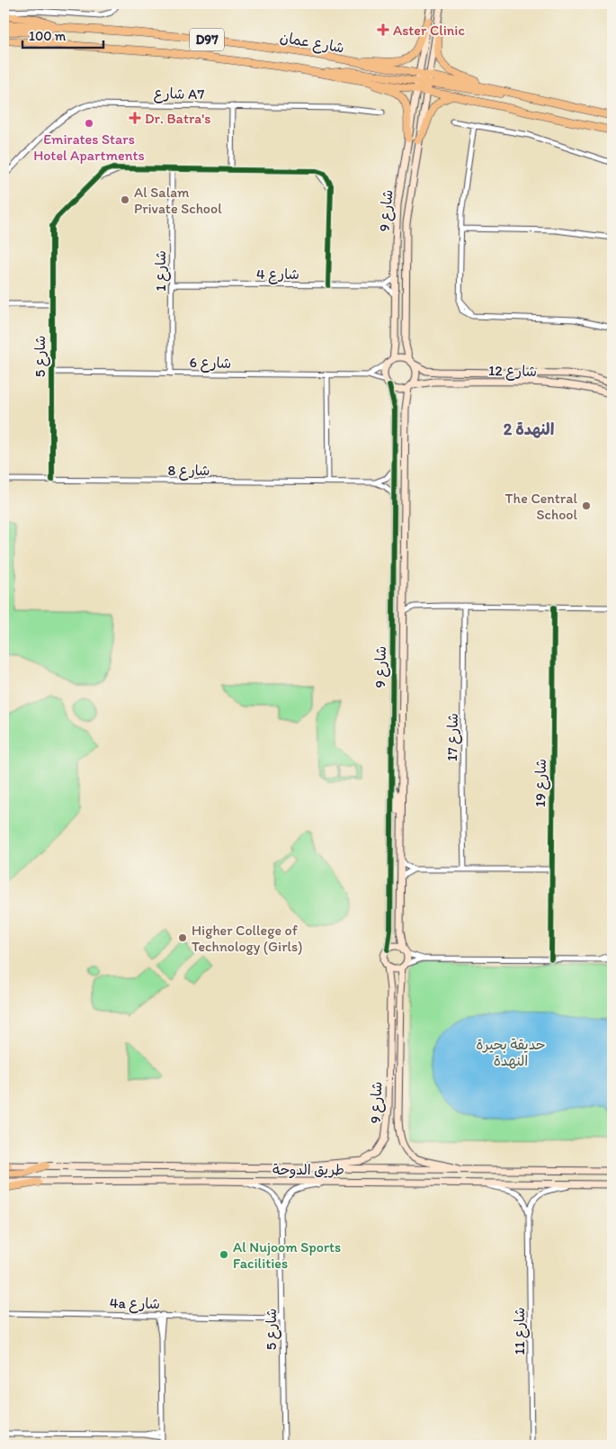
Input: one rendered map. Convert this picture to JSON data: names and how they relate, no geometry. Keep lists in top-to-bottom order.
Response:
{
  "streets": {
    "main road": ["D97", "شارع عمان"],
    "street": [
      "شارع A7",
      "شارع 9",
      "شارع 1",
      "شارع 4",
      "شارع 5",
      "شارع 6",
      "شارع 12",
      "شارع 8",
      "شارع 17",
      "شارع 19",
      "طريق الدوحة",
      "4a شارع",
      "شارع 11"
    ]
  },
  "crossings": [
    ["شارع عمان", "شارع 9"],
    ["شارع 9", "شارع 6"],
    ["شارع 9", "شارع 12"],
    ["شارع 9", "طريق الدوحة"],
    ["شارع 1", "شارع 4"],
    ["شارع 1", "شارع 5"],
    ["شارع 1", "شارع 6"],
    ["شارع 4", "شارع 5"],
    ["شارع 5", "شارع 6"],
    ["شارع 5", "شارع 8"],
    ["شارع 5", "طريق الدوحة"],
    ["شارع 5", "4a شارع"],
    ["شارع 6", "شارع 12"],
    ["طريق الدوحة", "شارع 11"]
  ],
  "districts": ["النهدة 2"],
  "parks": ["حديقة بحيرة النهدة"],
  "places": {
    "health": ["Aster Clinic", "Dr. Batra's"],
    "other": [
      "Emirates Stars Hotel Apartments",
      "Al Salam Private School",
      "The Central School",
      "Higher College of Technology (Girls)",
      "Al Nujoom Sports Facilities"
    ]
  },
  "scale_bar": "100 m"
}
